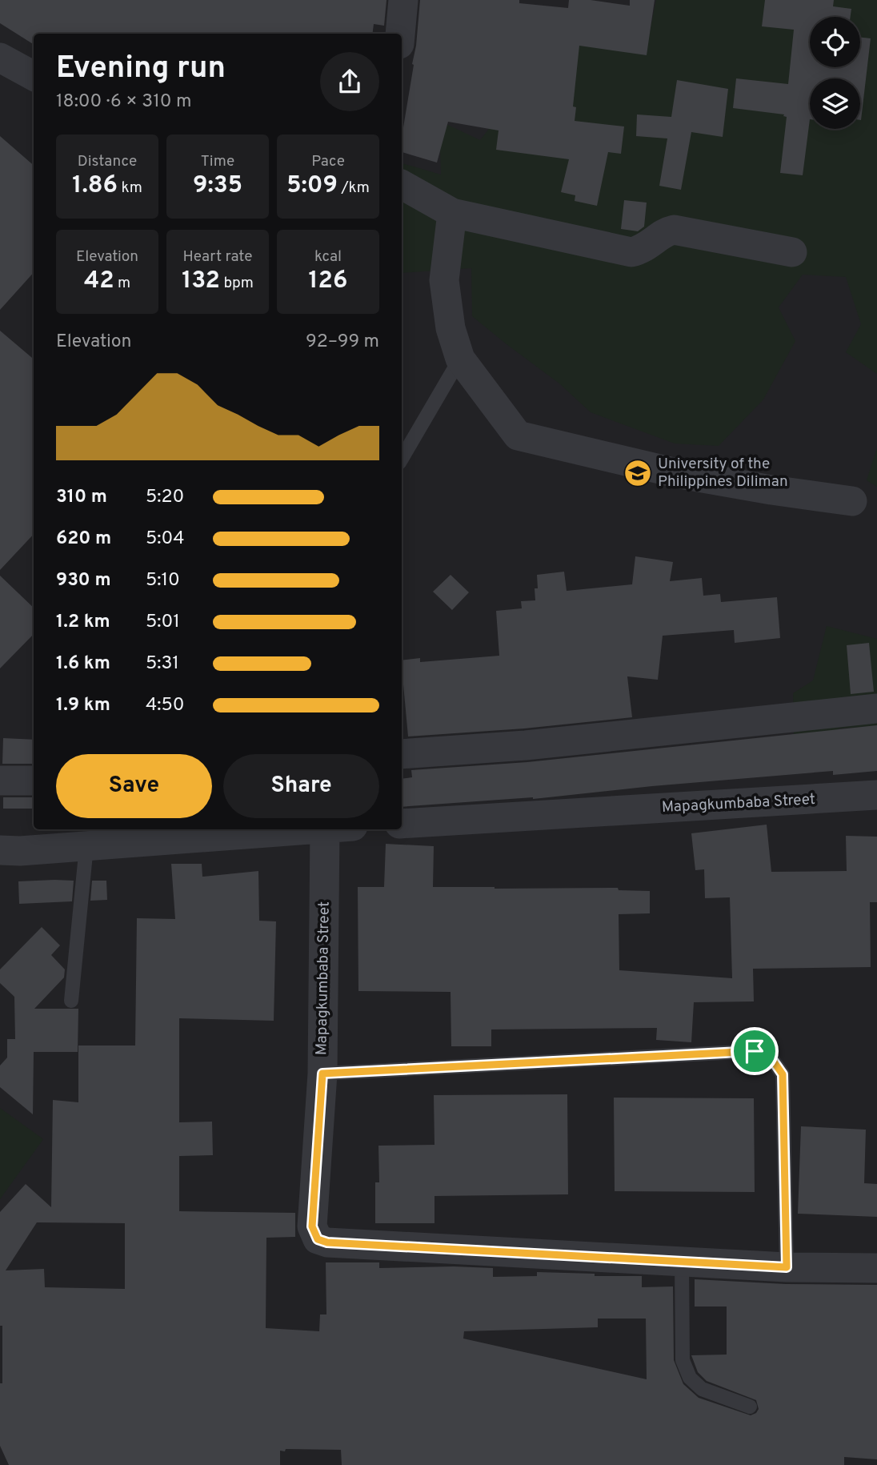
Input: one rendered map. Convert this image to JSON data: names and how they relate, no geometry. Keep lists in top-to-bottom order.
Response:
{
  "streets": {
    "street": ["Mapagkumbaba Street"]
  },
  "places": {
    "school or university": ["University of the Philippines Diliman"]
  },
  "page": {
    "heading": ["Evening run", "18:00 · 6 × 310 m"],
    "stats": [
      ["Distance", "1.86 km"],
      ["Time", "9:35"],
      ["Pace", "5:09 /km"],
      ["Elevation", "42 m"],
      ["Heart rate", "132 bpm"],
      ["kcal", "126"]
    ],
    "chart": ["Elevation", "92–99 m"],
    "list": [
      {
        "name": "310 m",
        "note": "5:20"
      },
      {
        "name": "620 m",
        "note": "5:04"
      },
      {
        "name": "930 m",
        "note": "5:10"
      },
      {
        "name": "1.2 km",
        "note": "5:01"
      },
      {
        "name": "1.6 km",
        "note": "5:31"
      },
      {
        "name": "1.9 km",
        "note": "4:50"
      }
    ],
    "buttons": ["Save", "Share"]
  }
}
